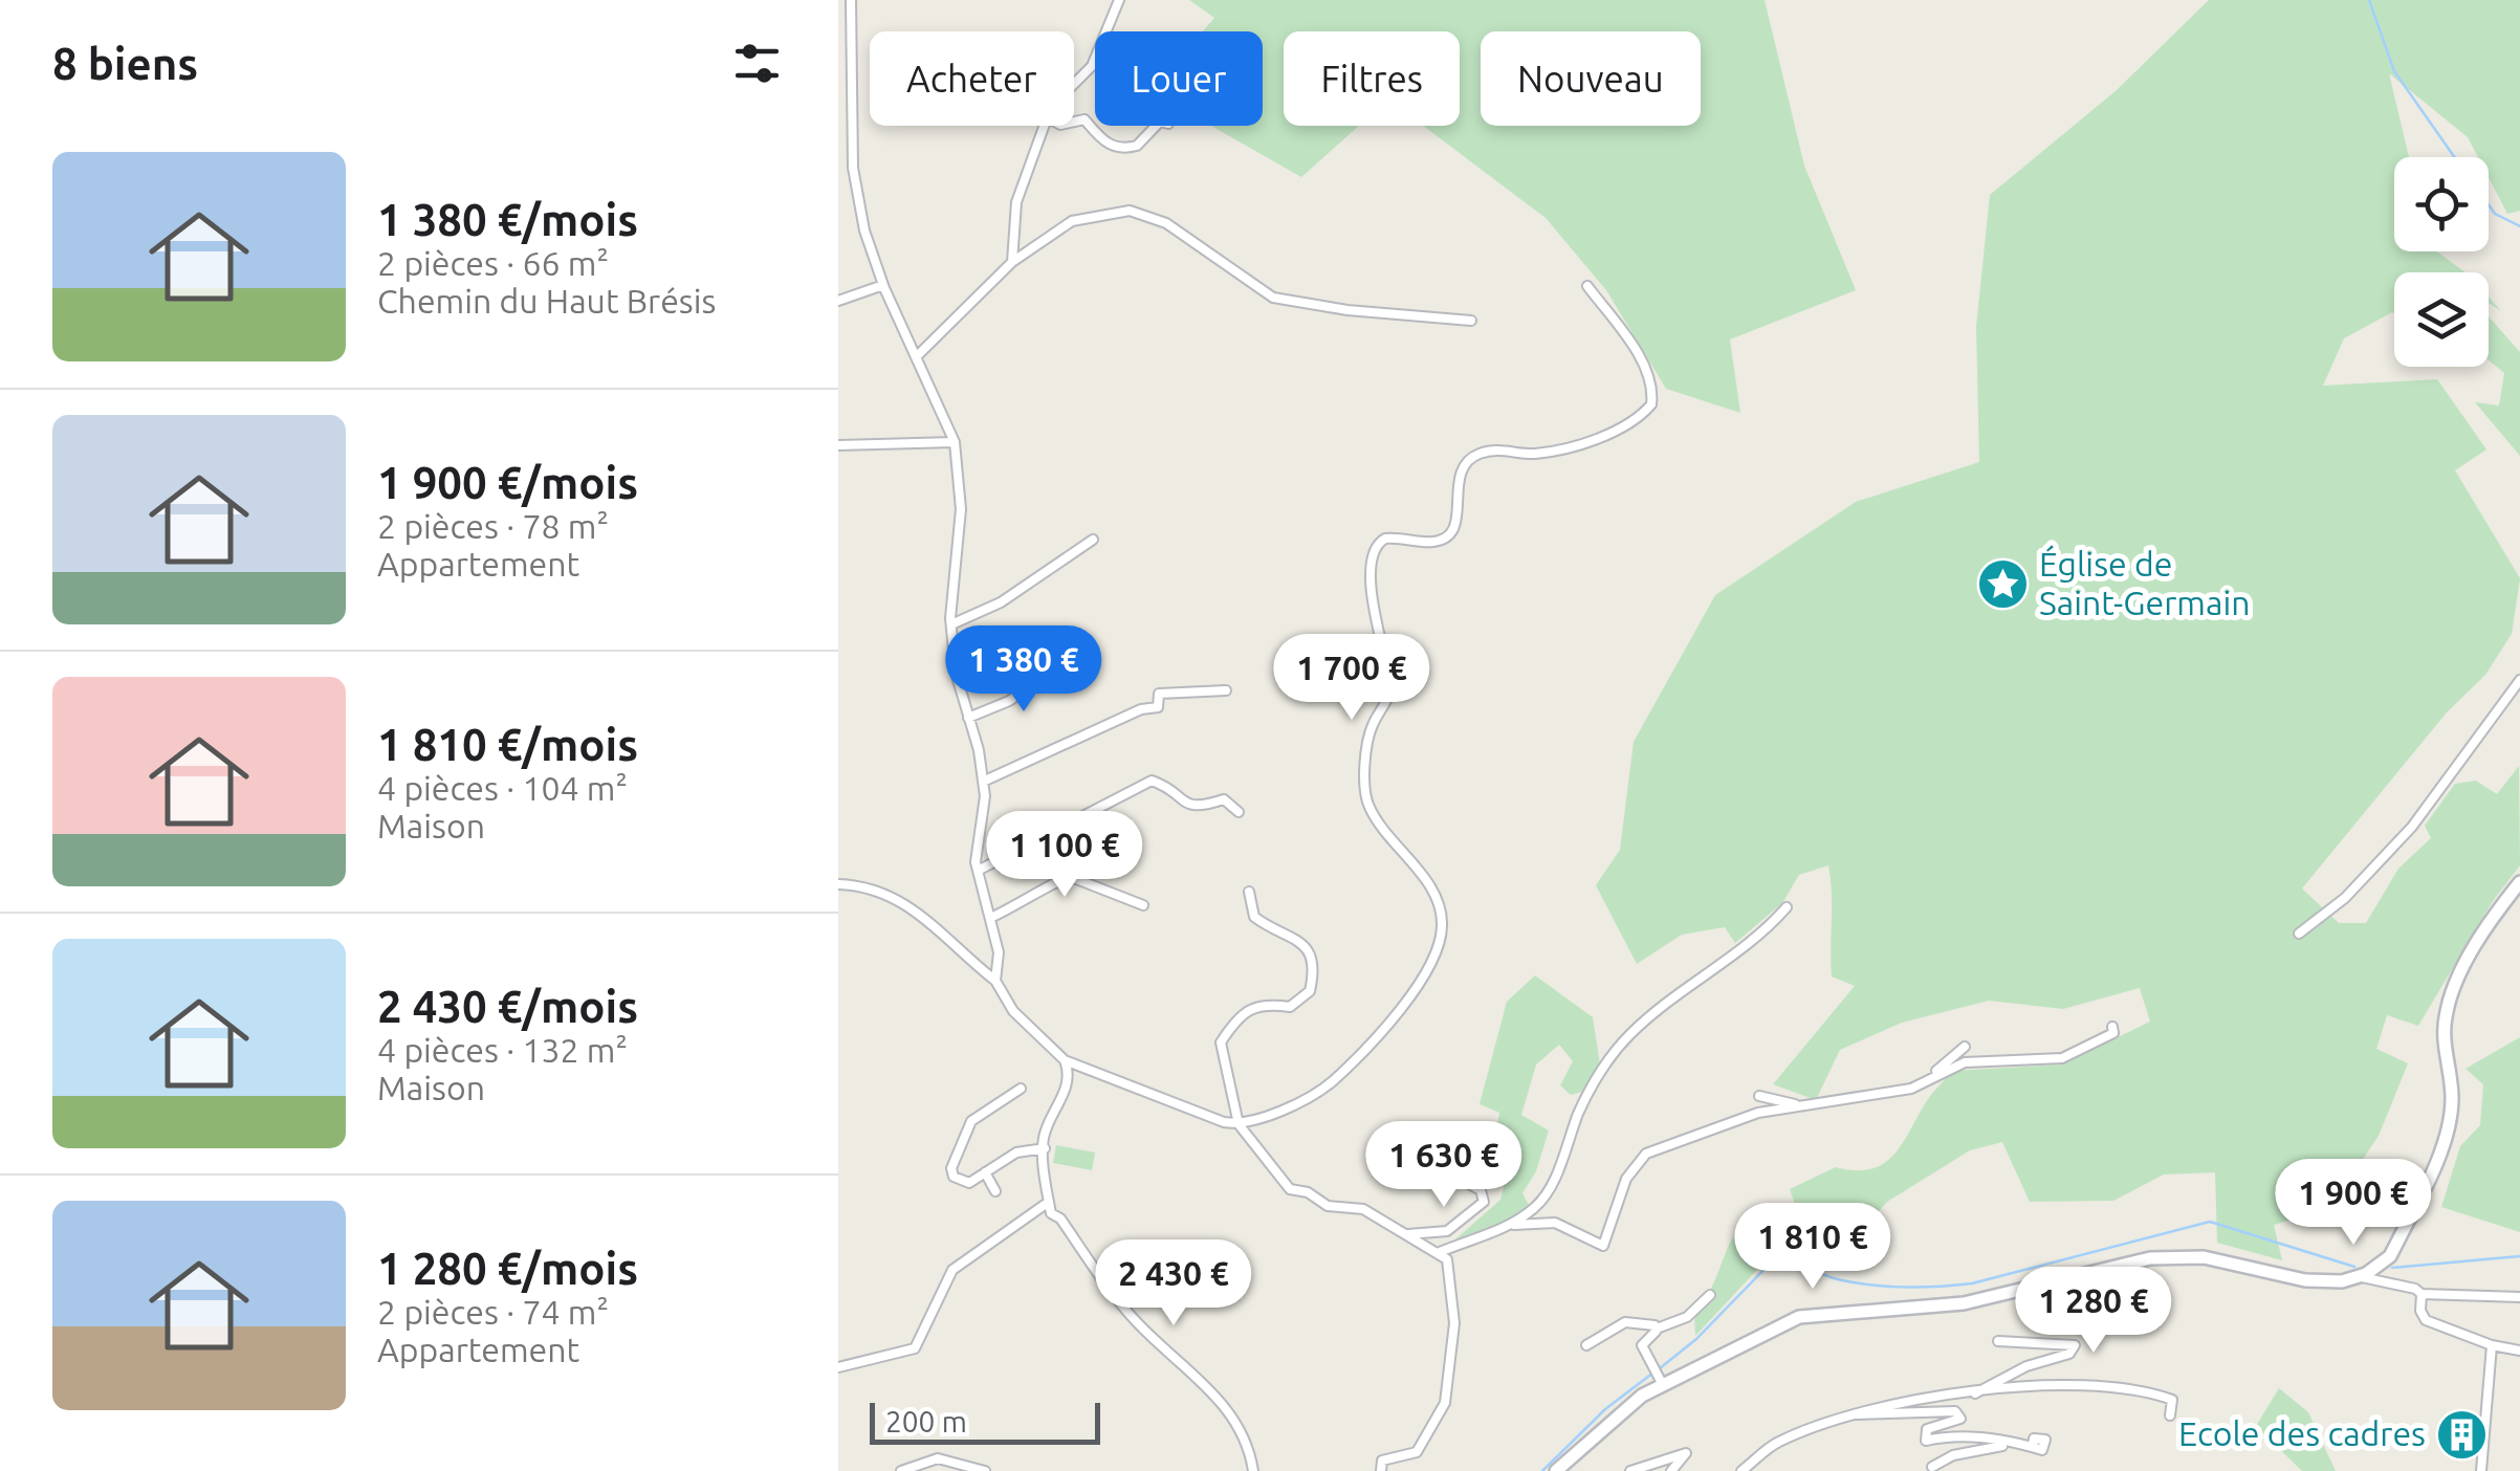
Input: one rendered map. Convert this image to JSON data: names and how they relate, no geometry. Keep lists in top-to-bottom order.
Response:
{
  "places": {
    "place": ["Église de Saint-Germain"],
    "building": ["Ecole des cadres"]
  },
  "scale_bar": "200 m",
  "page": {
    "heading": "8 biens",
    "chip": [
      "Acheter",
      "Louer",
      "Filtres",
      "Nouveau"
    ],
    "list": [
      {
        "name": "1 380 €/mois",
        "note": "2 pièces · 66 m² · Chemin du Haut Brésis"
      },
      {
        "name": "1 900 €/mois",
        "note": "2 pièces · 78 m² · Appartement"
      },
      {
        "name": "1 810 €/mois",
        "note": "4 pièces · 104 m² · Maison"
      },
      {
        "name": "2 430 €/mois",
        "note": "4 pièces · 132 m² · Maison"
      },
      {
        "name": "1 280 €/mois",
        "note": "2 pièces · 74 m² · Appartement"
      }
    ],
    "price": [
      "1 380 €",
      "1 700 €",
      "1 100 €",
      "1 630 €",
      "1 900 €",
      "1 810 €",
      "2 430 €",
      "1 280 €"
    ],
    "scale": "200 m"
  }
}
